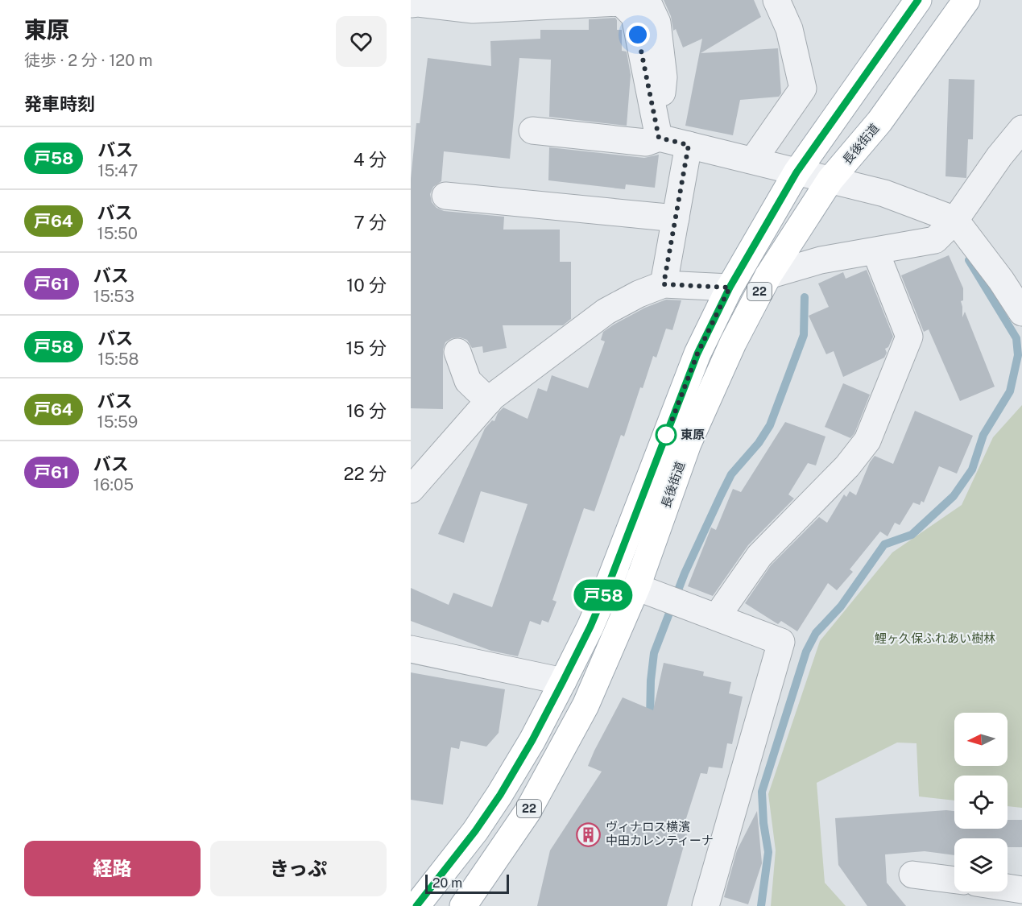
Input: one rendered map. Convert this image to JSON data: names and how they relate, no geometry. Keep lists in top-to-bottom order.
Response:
{
  "streets": {
    "main road": ["長後街道", "22"]
  },
  "parks": ["鯉ヶ久保ふれあい樹林"],
  "places": {
    "other": ["東原"],
    "building": ["ヴィナロス横濱 中田カレンティーナ"]
  },
  "lines": ["bus line 戸58"],
  "scale_bar": "20 m",
  "north": "left",
  "page": {
    "heading": [
      ["東原", "徒歩 · 2 分 · 120 m"],
      "発車時刻"
    ],
    "on_map": "戸58",
    "list": [
      {
        "mark": "戸58",
        "name": "バス",
        "note": "15:47",
        "value": "4 分"
      },
      {
        "mark": "戸64",
        "name": "バス",
        "note": "15:50",
        "value": "7 分"
      },
      {
        "mark": "戸61",
        "name": "バス",
        "note": "15:53",
        "value": "10 分"
      },
      {
        "mark": "戸58",
        "name": "バス",
        "note": "15:58",
        "value": "15 分"
      },
      {
        "mark": "戸64",
        "name": "バス",
        "note": "15:59",
        "value": "16 分"
      },
      {
        "mark": "戸61",
        "name": "バス",
        "note": "16:05",
        "value": "22 分"
      }
    ],
    "buttons": ["経路", "きっぷ"],
    "scale": "20 m"
  }
}
